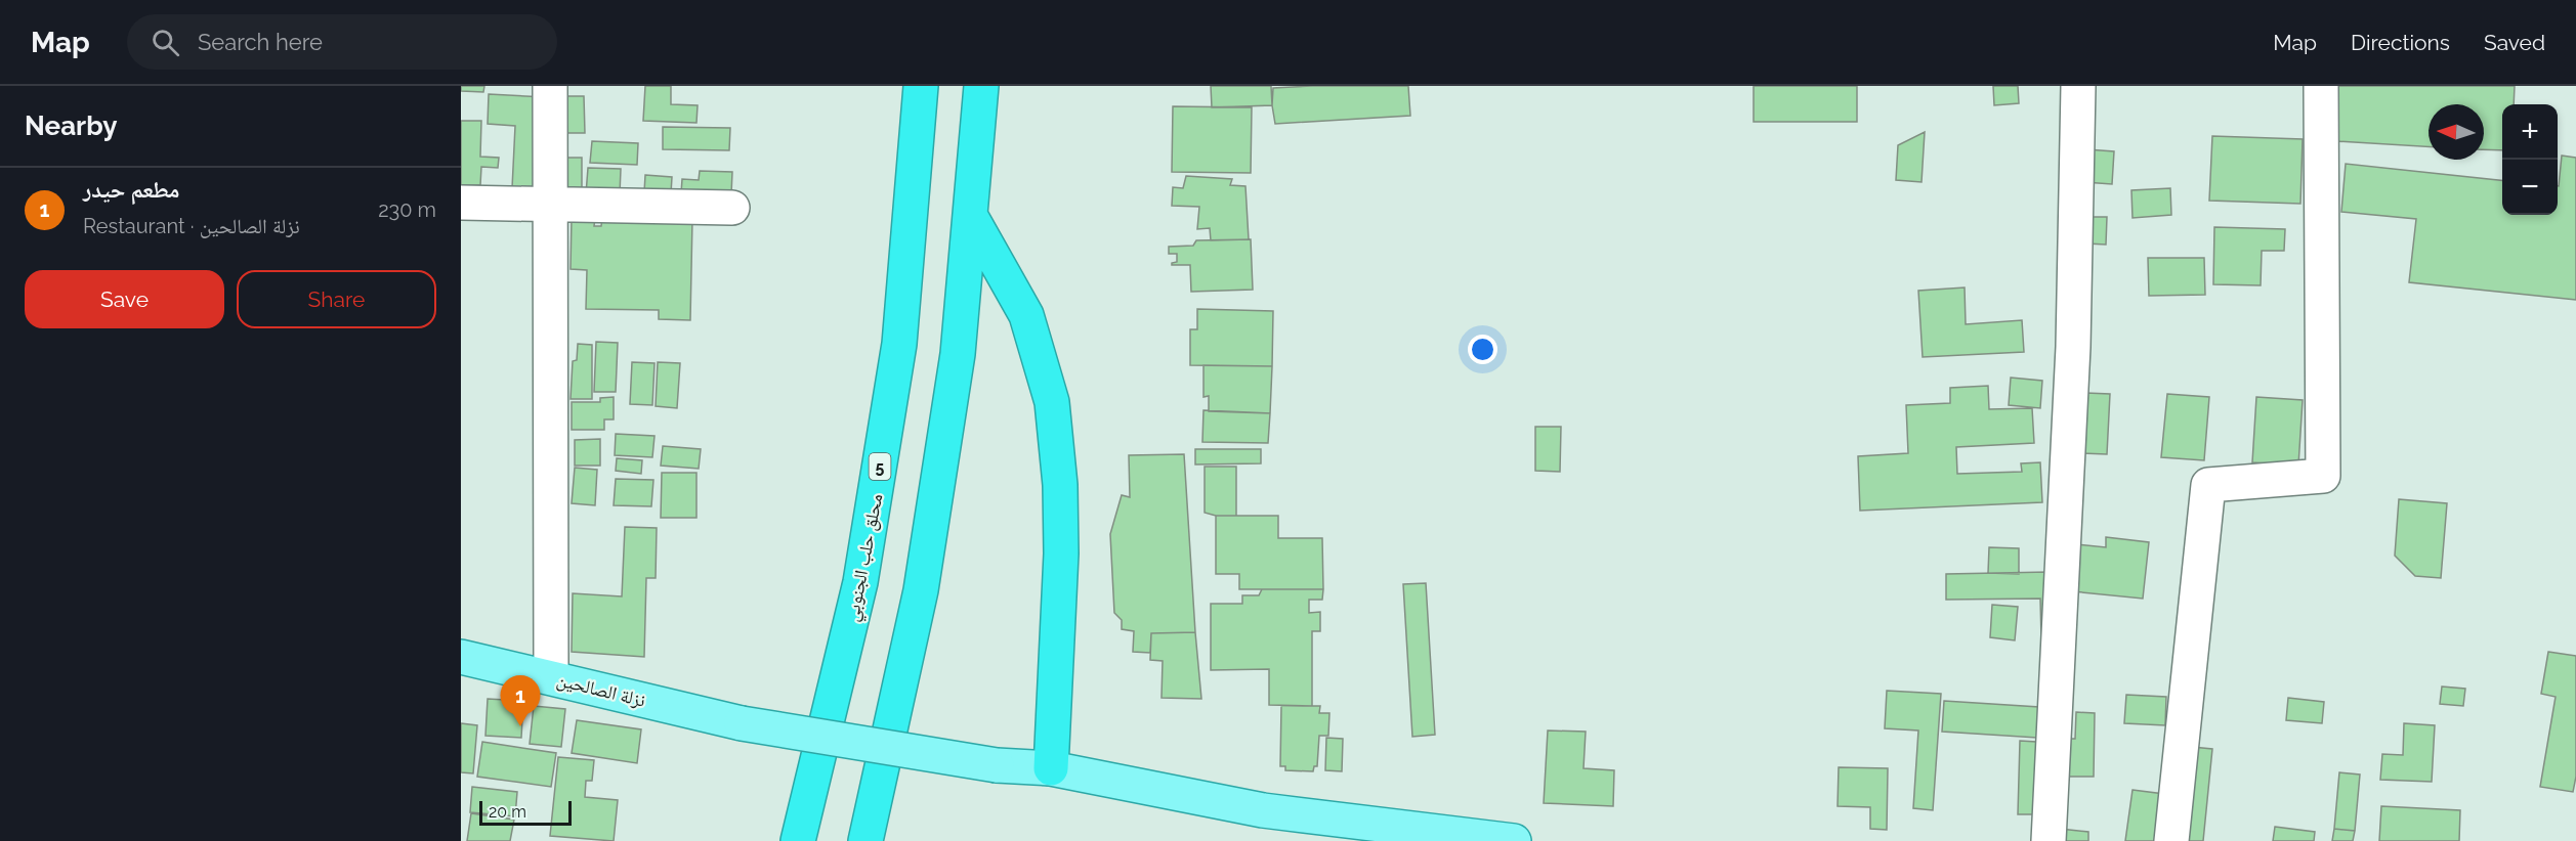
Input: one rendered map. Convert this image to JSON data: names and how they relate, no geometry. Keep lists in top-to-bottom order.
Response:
{
  "streets": {
    "highway": ["5", "محلق حلب الجنوبي"],
    "main road": ["نزلة الصالحين"]
  },
  "scale_bar": "20 m",
  "north": "left",
  "page": {
    "header": "Map",
    "search": "Search here",
    "nav": ["Map", "Directions", "Saved"],
    "heading": "Nearby",
    "map_buttons": ["+", "−"],
    "list": [
      {
        "mark": "1",
        "name": "مطعم حيدر",
        "note": "Restaurant · نزلة الصالحين",
        "value": "230 m"
      }
    ],
    "buttons": ["Save", "Share"],
    "pins": "1",
    "scale": "20 m"
  }
}
